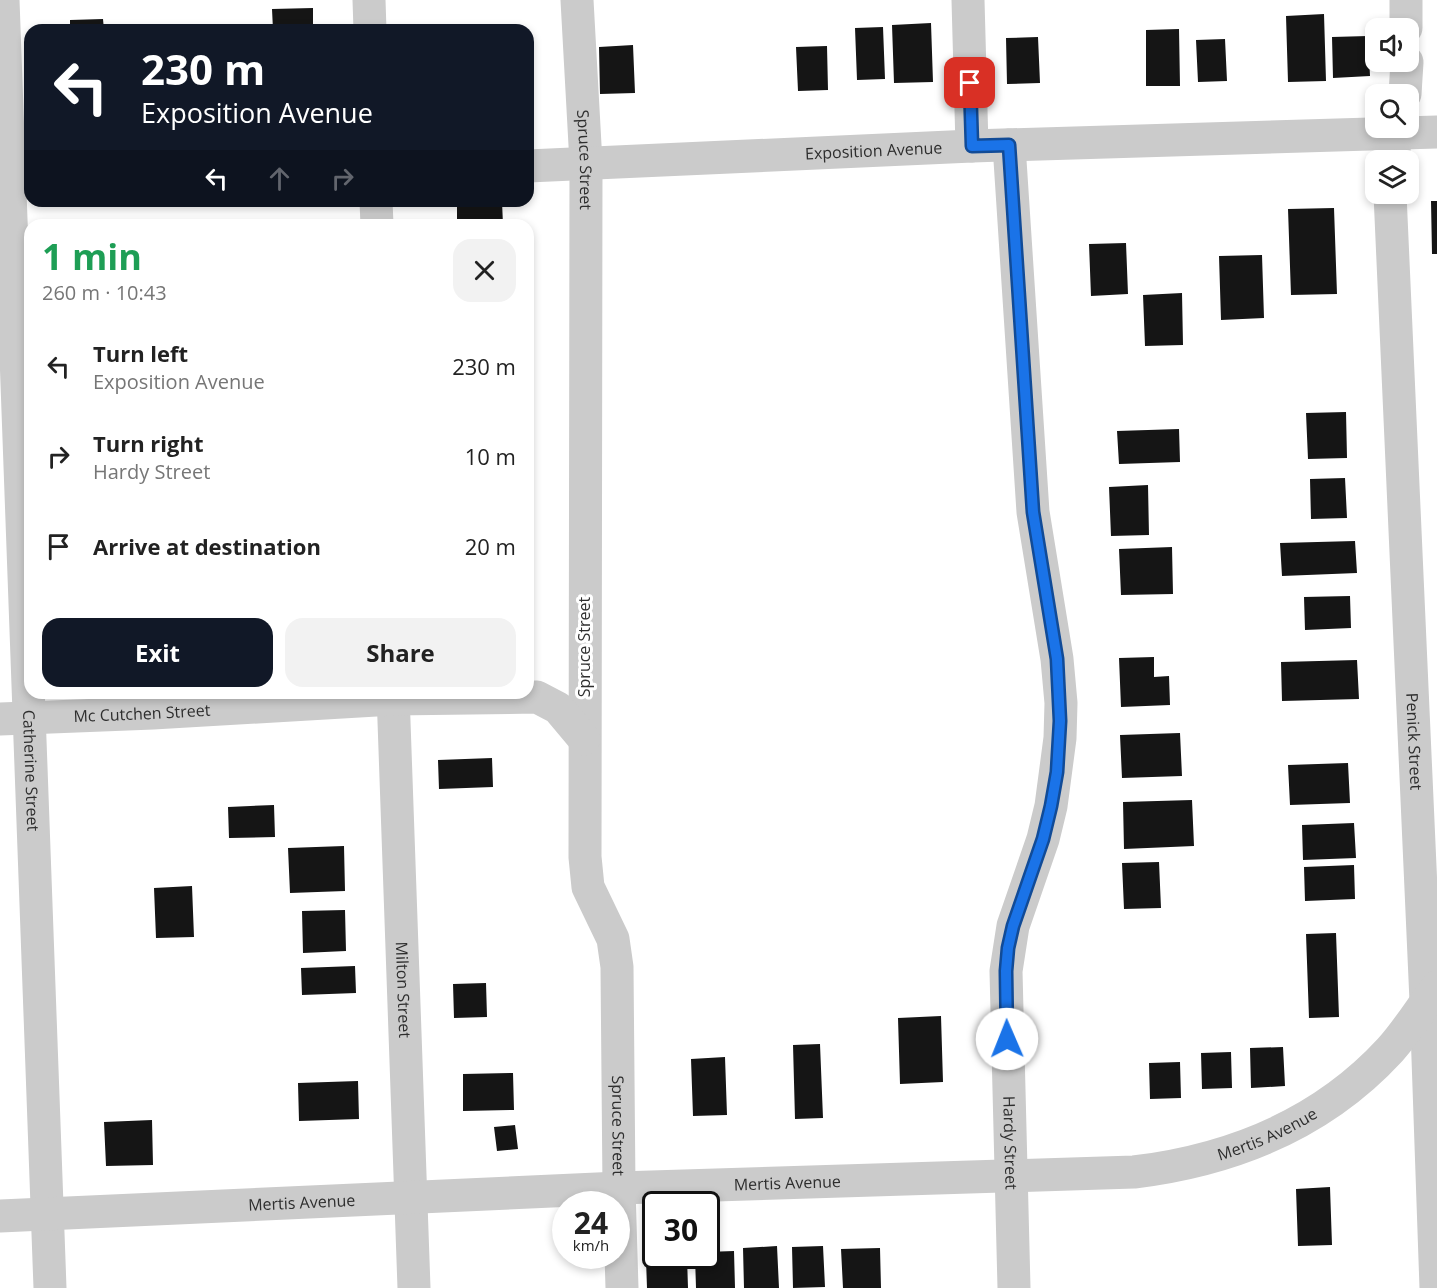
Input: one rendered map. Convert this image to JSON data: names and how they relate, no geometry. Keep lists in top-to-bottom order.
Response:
{
  "streets": {
    "street": [
      "Exposition Avenue",
      "Spruce Street",
      "Mc Cutchen Street",
      "Penick Street",
      "Catherine Street",
      "Milton Street",
      "Mertis Avenue",
      "Hardy Street"
    ]
  },
  "crossings": [
    ["Exposition Avenue", "Spruce Street"],
    ["Exposition Avenue", "Hardy Street"],
    ["Spruce Street", "Mc Cutchen Street"],
    ["Spruce Street", "Mertis Avenue"],
    ["Mc Cutchen Street", "Catherine Street"],
    ["Penick Street", "Mertis Avenue"],
    ["Catherine Street", "Mertis Avenue"],
    ["Milton Street", "Mertis Avenue"],
    ["Mertis Avenue", "Hardy Street"]
  ],
  "page": {
    "turn": ["230 m", "Exposition Avenue"],
    "heading": ["1 min", "260 m · 10:43"],
    "list": [
      {
        "name": "Turn left",
        "note": "Exposition Avenue",
        "value": "230 m"
      },
      {
        "name": "Turn right",
        "note": "Hardy Street",
        "value": "10 m"
      },
      {
        "name": "Arrive at destination",
        "value": "20 m"
      }
    ],
    "buttons": ["Exit", "Share"],
    "speed": "24 km/h",
    "limit": "30"
  }
}
